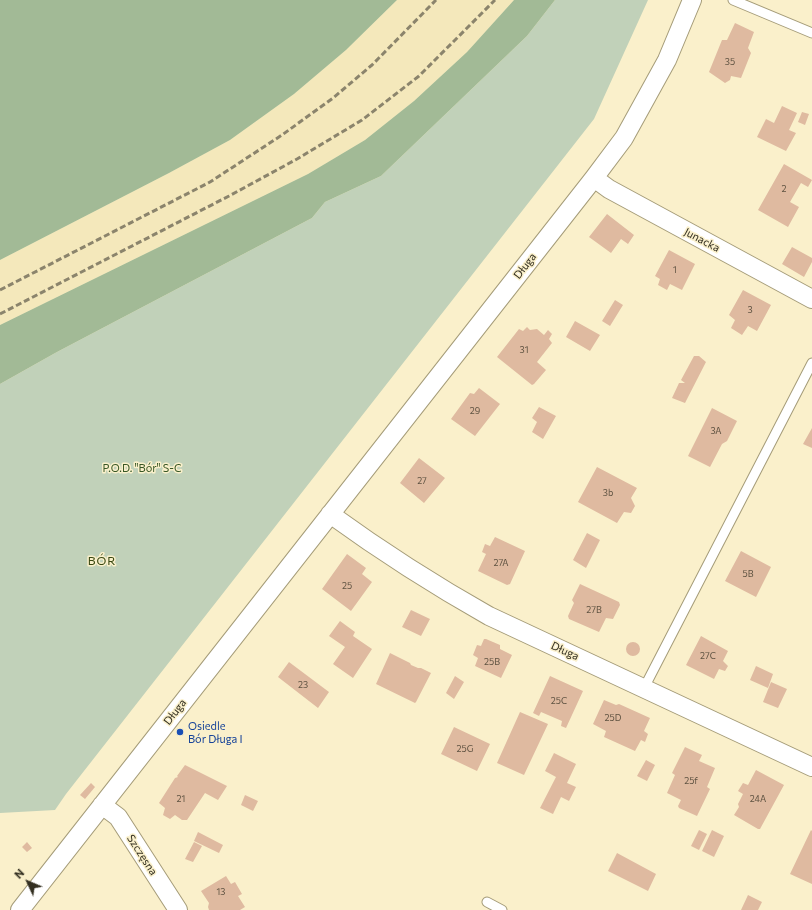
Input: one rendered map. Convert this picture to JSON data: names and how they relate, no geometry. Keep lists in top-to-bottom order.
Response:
{
  "streets": {
    "street": ["Junacka", "Długa", "Szczęsna"]
  },
  "crossings": [
    ["Junacka", "Długa"],
    ["Długa", "Szczęsna"]
  ],
  "districts": ["BÓR"],
  "parks": ["P.O.D. \"Bór\" S-C"],
  "places": ["Osiedle Bór Długa I"],
  "house_numbers": [
    "35",
    "2",
    "1",
    "3",
    "31",
    "29",
    "3A",
    "27",
    "3b",
    "27A",
    "5B",
    "25",
    "27B",
    "27C",
    "25B",
    "23",
    "25C",
    "25D",
    "25G",
    "25f",
    "21",
    "24A",
    "13"
  ],
  "north": "top left"
}
